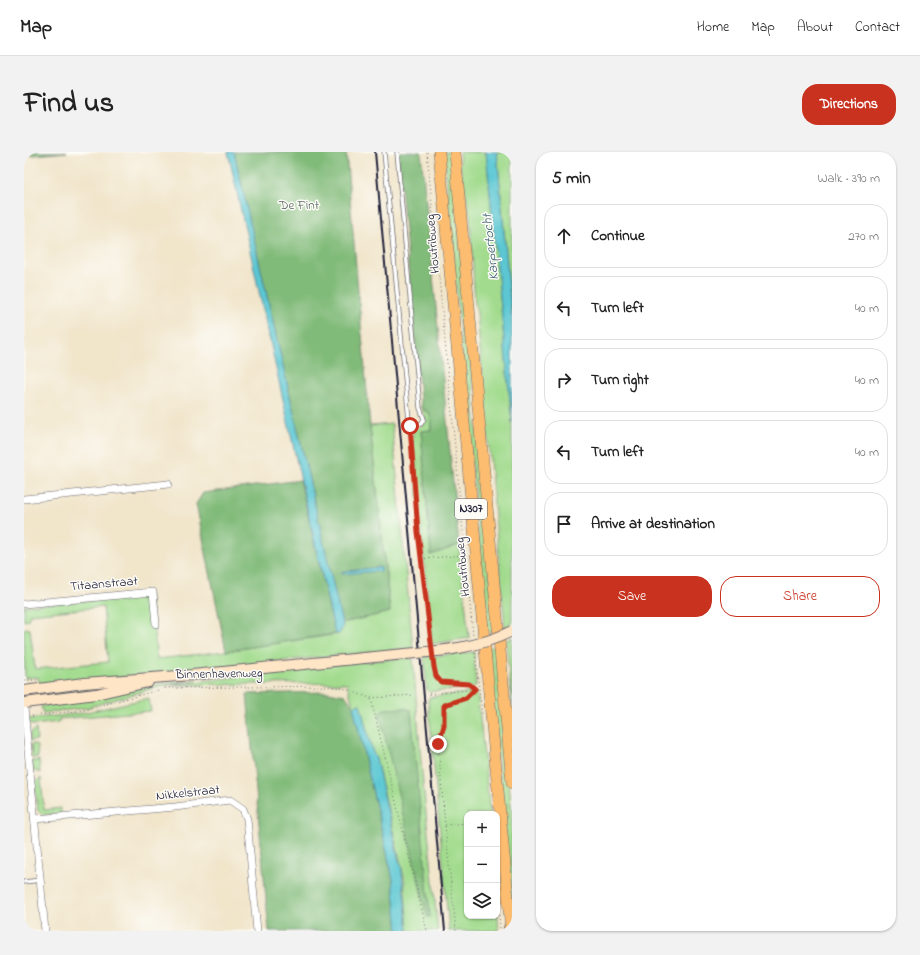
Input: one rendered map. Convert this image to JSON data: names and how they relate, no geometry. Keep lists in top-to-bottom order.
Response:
{
  "streets": {
    "main road": ["Houtribweg", "N307", "Binnenhavenweg"],
    "street": ["Titaanstraat", "Nikkelstraat"]
  },
  "water": ["Karpertocht"],
  "parks": ["De Fint"],
  "page": {
    "header": "Map",
    "nav": [
      "Home",
      "Map",
      "About",
      "Contact"
    ],
    "title": "Find us",
    "buttons": [
      "Directions",
      ["Save", "Share"]
    ],
    "heading": ["5 min", "Walk · 390 m"],
    "list": [
      ["Continue", "270 m"],
      ["Turn left", "40 m"],
      ["Turn right", "40 m"],
      ["Turn left", "40 m"],
      "Arrive at destination"
    ],
    "map_buttons": ["+", "−"]
  }
}
